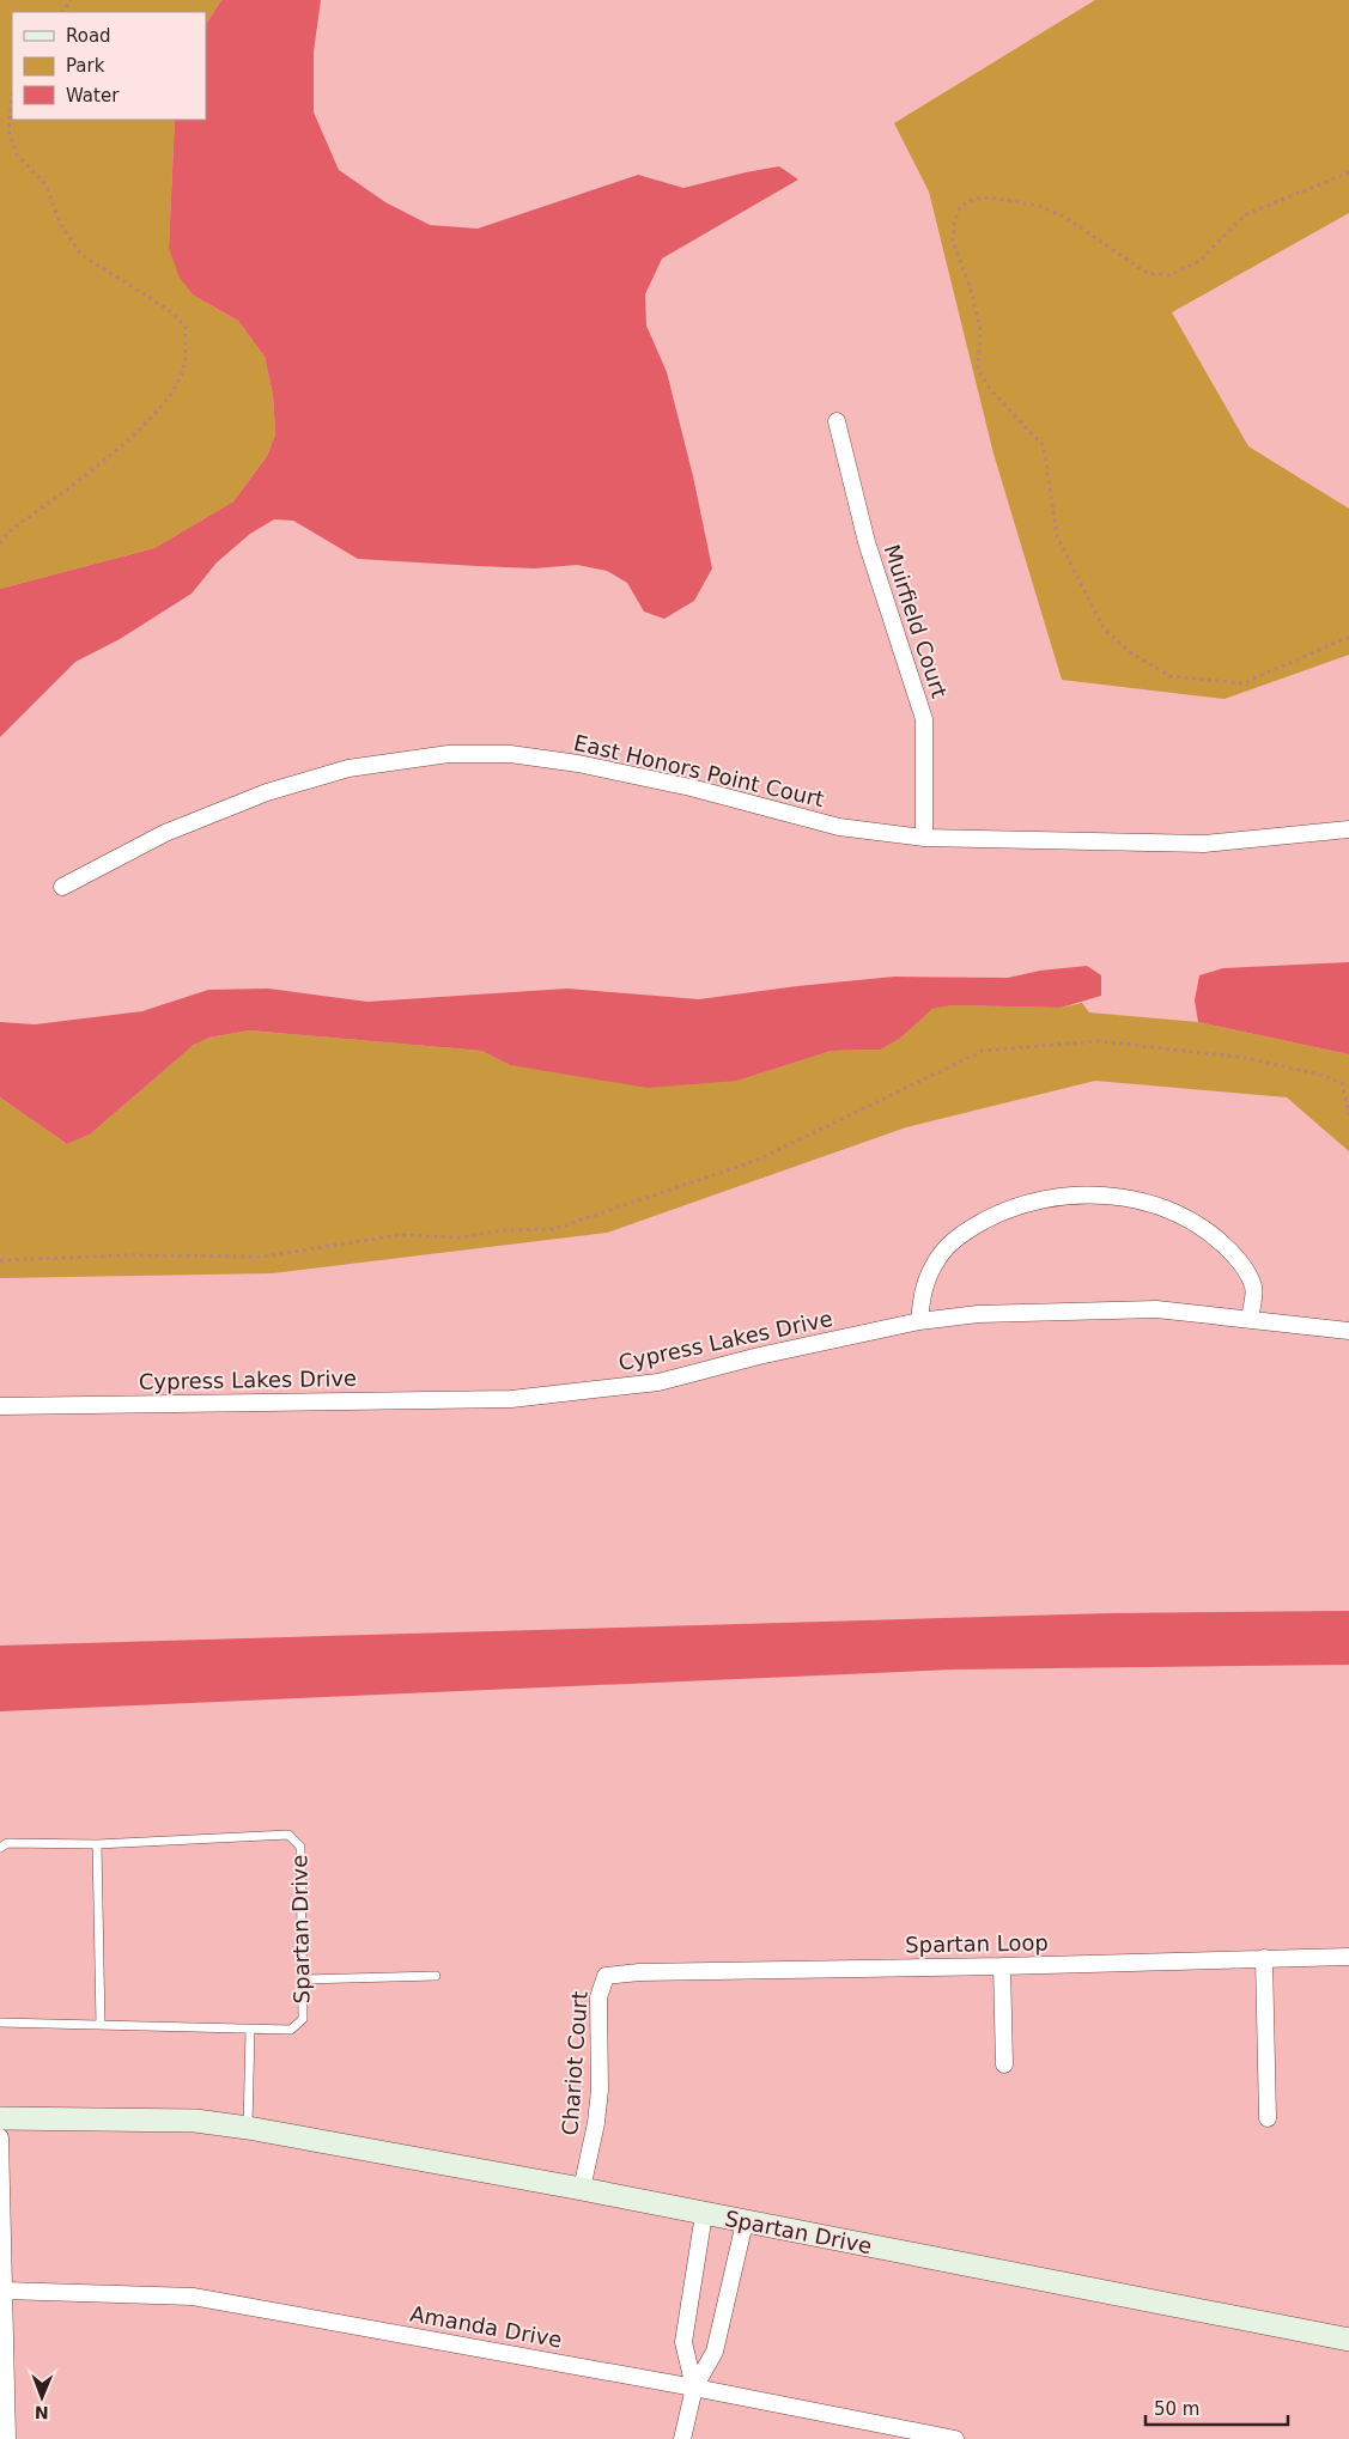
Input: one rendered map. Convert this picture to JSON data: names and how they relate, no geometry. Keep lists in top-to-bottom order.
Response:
{
  "streets": {
    "street": [
      "Muirfield Court",
      "East Honors Point Court",
      "Cypress Lakes Drive",
      "Spartan Drive",
      "Spartan Loop",
      "Chariot Court",
      "Amanda Drive"
    ]
  },
  "crossings": [
    ["Muirfield Court", "East Honors Point Court"],
    ["Spartan Drive", "Chariot Court"],
    ["Spartan Loop", "Chariot Court"]
  ],
  "legend": ["Road", "Park", "Water"],
  "scale_bar": "50 m",
  "north": "bottom"
}
